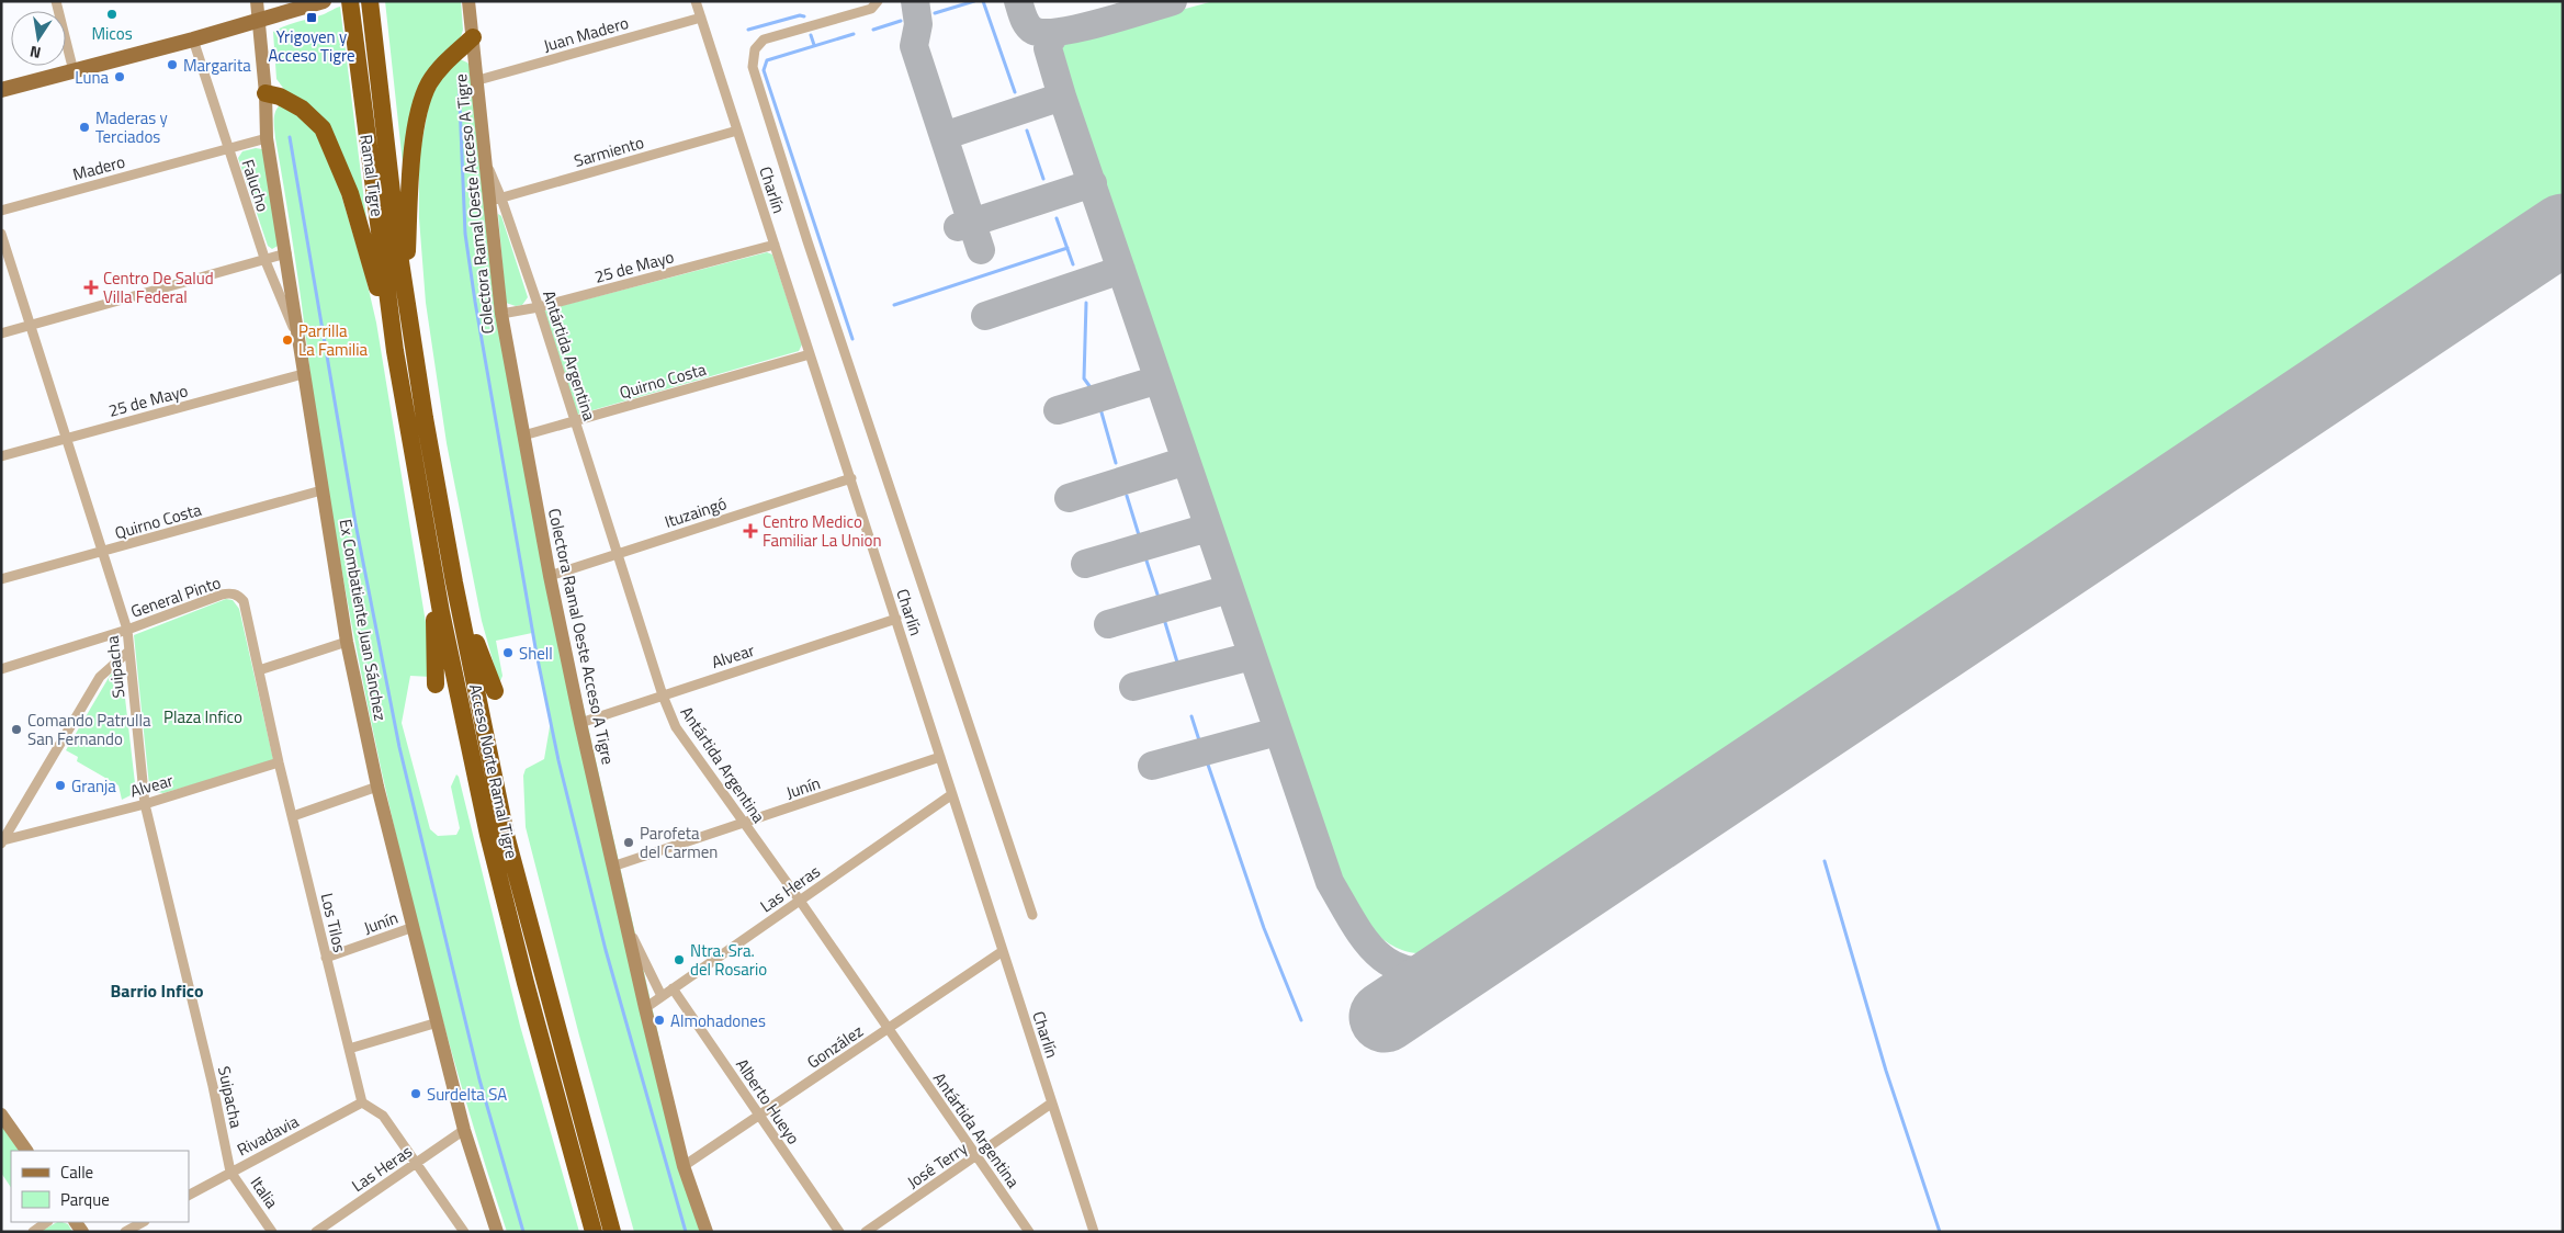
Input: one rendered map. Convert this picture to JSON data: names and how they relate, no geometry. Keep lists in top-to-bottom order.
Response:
{
  "streets": {
    "highway": ["Ramal Tigre", "Acceso Norte Ramal Tigre"],
    "street": [
      "Juan Madero",
      "Sarmiento",
      "Madero",
      "Falucho",
      "Charlín",
      "Colectora Ramal Oeste Acceso A Tigre",
      "25 de Mayo",
      "Antártida Argentina",
      "Quirno Costa",
      "Ituzaingó",
      "General Pinto",
      "Ex Combatiente Juan Sánchez",
      "Alvear",
      "Suipacha",
      "Junín",
      "Las Heras",
      "Los Tilos",
      "González",
      "Alberto Hueyo",
      "Rivadavia",
      "José Terry",
      "Italia"
    ]
  },
  "crossings": [
    ["Juan Madero", "Charlín"],
    ["Juan Madero", "Colectora Ramal Oeste Acceso A Tigre"],
    ["Sarmiento", "Charlín"],
    ["Sarmiento", "Colectora Ramal Oeste Acceso A Tigre"],
    ["Sarmiento", "Antártida Argentina"],
    ["Madero", "Falucho"],
    ["Madero", "Ex Combatiente Juan Sánchez"],
    ["Ramal Tigre", "Acceso Norte Ramal Tigre"],
    ["Falucho", "Ex Combatiente Juan Sánchez"],
    ["Charlín", "25 de Mayo"],
    ["Charlín", "Quirno Costa"],
    ["Charlín", "Ituzaingó"],
    ["Charlín", "Alvear"],
    ["Charlín", "Junín"],
    ["Charlín", "Las Heras"],
    ["Charlín", "González"],
    ["Charlín", "José Terry"],
    ["Colectora Ramal Oeste Acceso A Tigre", "25 de Mayo"],
    ["Colectora Ramal Oeste Acceso A Tigre", "Antártida Argentina"],
    ["Colectora Ramal Oeste Acceso A Tigre", "Quirno Costa"],
    ["Colectora Ramal Oeste Acceso A Tigre", "Ituzaingó"],
    ["Colectora Ramal Oeste Acceso A Tigre", "Alvear"],
    ["Colectora Ramal Oeste Acceso A Tigre", "Junín"],
    ["Colectora Ramal Oeste Acceso A Tigre", "Las Heras"],
    ["Colectora Ramal Oeste Acceso A Tigre", "González"],
    ["25 de Mayo", "Antártida Argentina"],
    ["25 de Mayo", "Ex Combatiente Juan Sánchez"],
    ["25 de Mayo", "Suipacha"],
    ["Antártida Argentina", "Quirno Costa"],
    ["Antártida Argentina", "Ituzaingó"],
    ["Antártida Argentina", "Alvear"],
    ["Antártida Argentina", "Junín"],
    ["Antártida Argentina", "Las Heras"],
    ["Antártida Argentina", "González"],
    ["Antártida Argentina", "José Terry"],
    ["Quirno Costa", "Ex Combatiente Juan Sánchez"],
    ["Quirno Costa", "Suipacha"],
    ["General Pinto", "Suipacha"],
    ["General Pinto", "Los Tilos"],
    ["Ex Combatiente Juan Sánchez", "Junín"],
    ["Ex Combatiente Juan Sánchez", "Las Heras"],
    ["Alvear", "Suipacha"],
    ["Alvear", "Los Tilos"],
    ["Suipacha", "Rivadavia"],
    ["Suipacha", "Italia"],
    ["Junín", "Los Tilos"],
    ["Las Heras", "Alberto Hueyo"],
    ["Los Tilos", "Rivadavia"],
    ["González", "Alberto Hueyo"],
    ["Rivadavia", "Italia"]
  ],
  "districts": ["Barrio Infico"],
  "parks": ["Plaza Infico"],
  "places": {
    "other": [
      "Micos",
      "Margarita",
      "Luna",
      "Maderas y Terciados",
      "Parrilla La Familia",
      "Shell",
      "Comando Patrulla San Fernando",
      "Granja",
      "Parofeta del Carmen",
      "Ntra. Sra. del Rosario",
      "Almohadones",
      "Surdelta SA"
    ],
    "transit": ["Yrigoyen y Acceso Tigre"],
    "health": ["Centro De Salud Villa Federal", "Centro Medico Familiar La Union"]
  },
  "legend": ["Calle", "Parque"],
  "north": "bottom"
}
